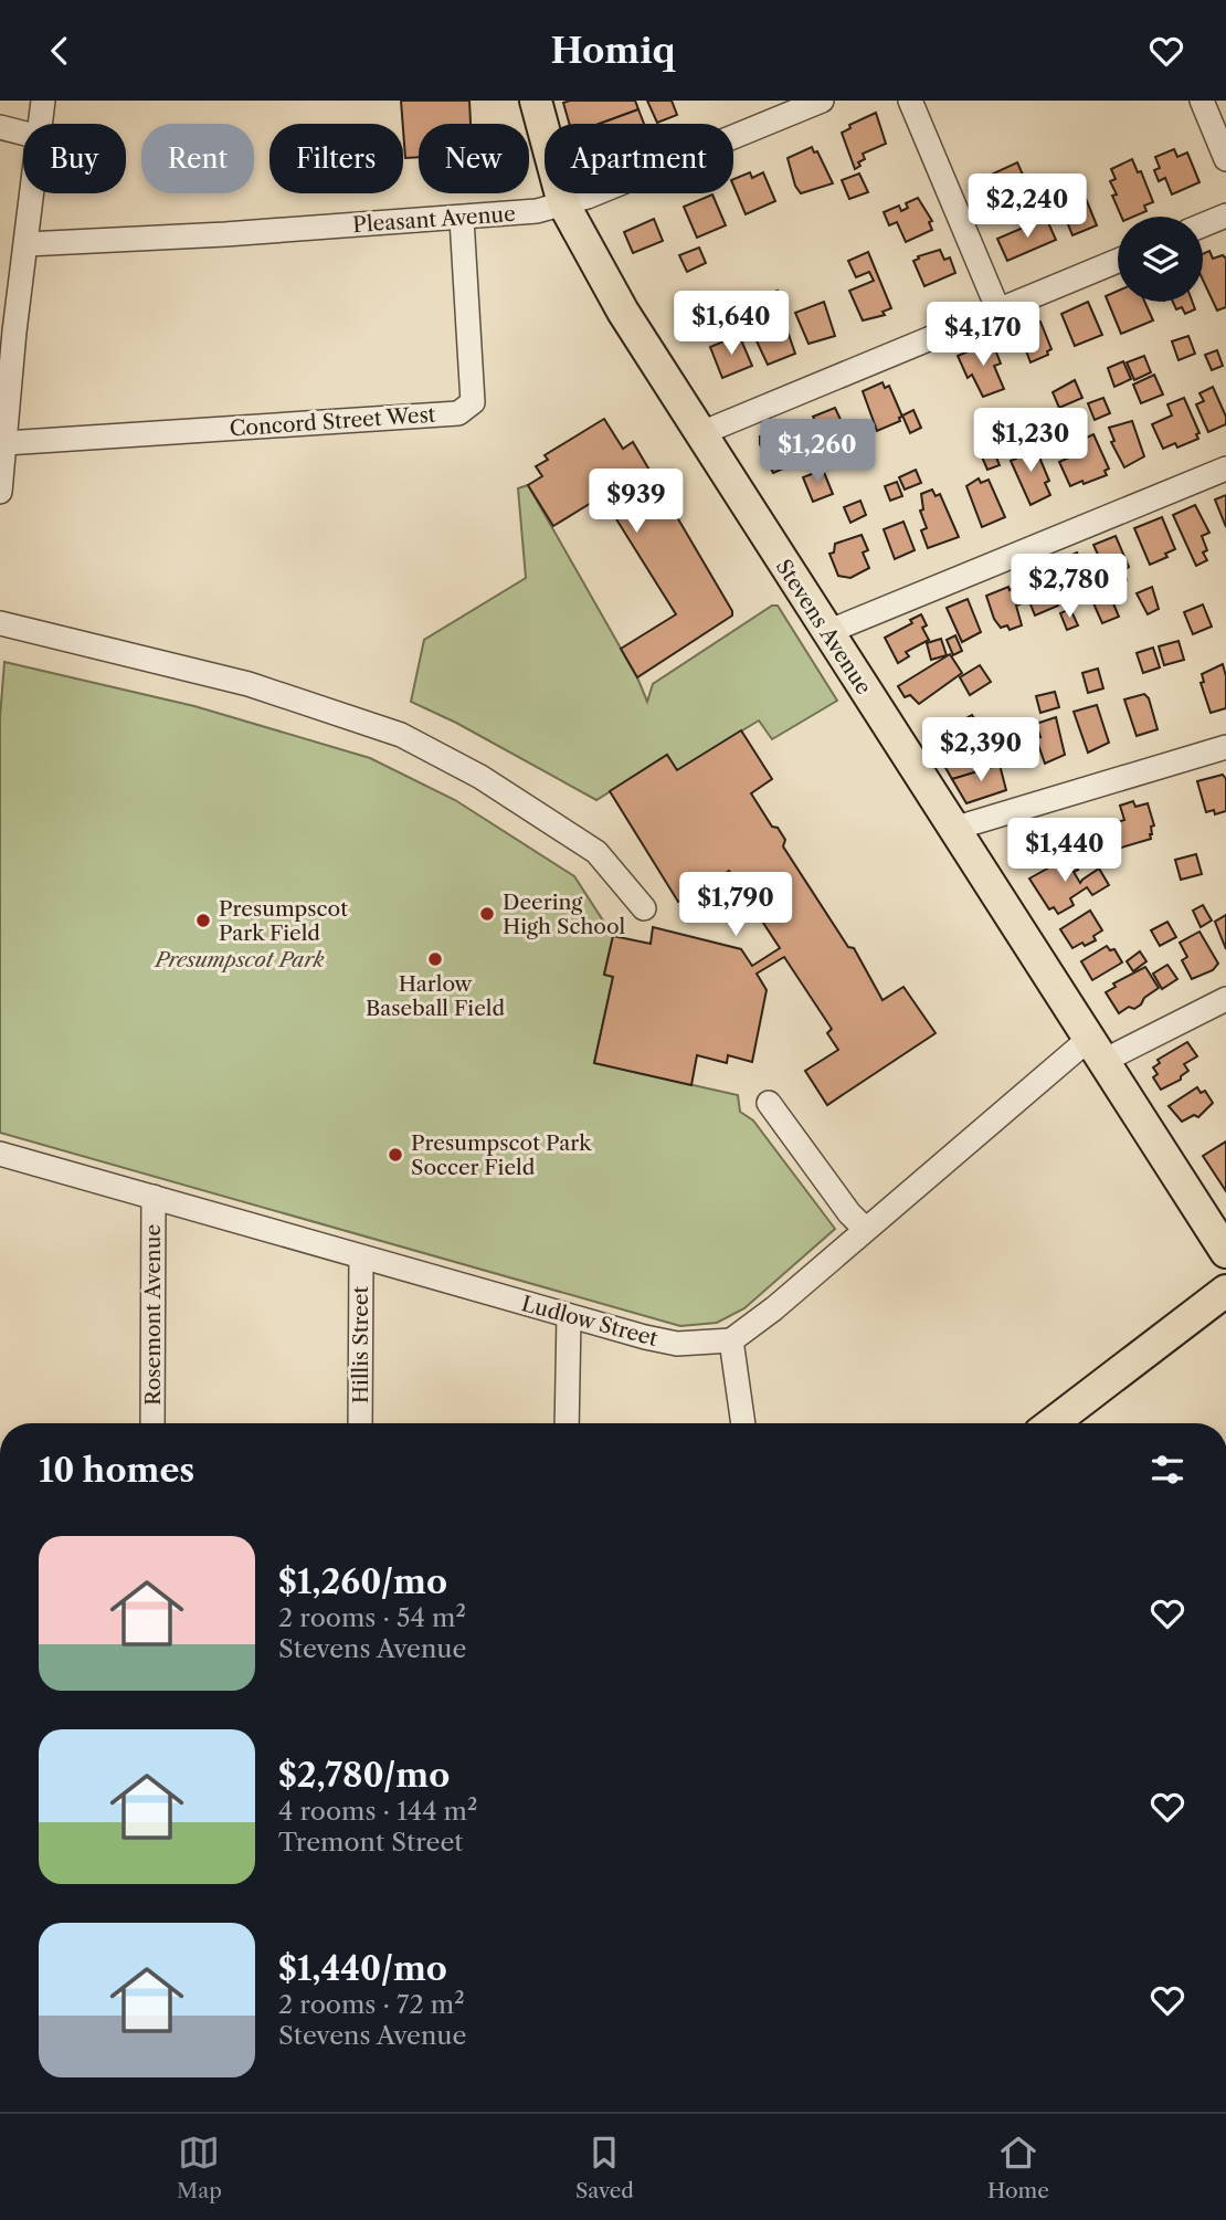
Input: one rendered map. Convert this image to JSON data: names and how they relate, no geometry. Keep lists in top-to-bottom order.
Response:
{
  "streets": {
    "main road": ["Stevens Avenue"],
    "street": [
      "Pleasant Avenue",
      "Concord Street West",
      "Rosemont Avenue",
      "Ludlow Street",
      "Hillis Street"
    ]
  },
  "crossings": [
    ["Pleasant Avenue", "Concord Street West"],
    ["Pleasant Avenue", "Stevens Avenue"],
    ["Rosemont Avenue", "Ludlow Street"],
    ["Ludlow Street", "Hillis Street"]
  ],
  "parks": ["Presumpscot Park"],
  "places": [
    "Deering High School",
    "Presumpscot Park Field",
    "Harlow Baseball Field",
    "Presumpscot Park Soccer Field"
  ],
  "page": {
    "header": "Homiq",
    "chip": [
      "Buy",
      "Rent",
      "Filters",
      "New",
      "Apartment"
    ],
    "price": [
      "$2,240",
      "$1,640",
      "$4,170",
      "$1,230",
      "$1,260",
      "$939",
      "$2,780",
      "$2,390",
      "$1,440",
      "$1,790"
    ],
    "heading": "10 homes",
    "list": [
      {
        "name": "$1,260/mo",
        "note": "2 rooms · 54 m² · Stevens Avenue"
      },
      {
        "name": "$2,780/mo",
        "note": "4 rooms · 144 m² · Tremont Street"
      },
      {
        "name": "$1,440/mo",
        "note": "2 rooms · 72 m² · Stevens Avenue"
      }
    ],
    "tabs": ["Map", "Saved", "Home"]
  }
}
